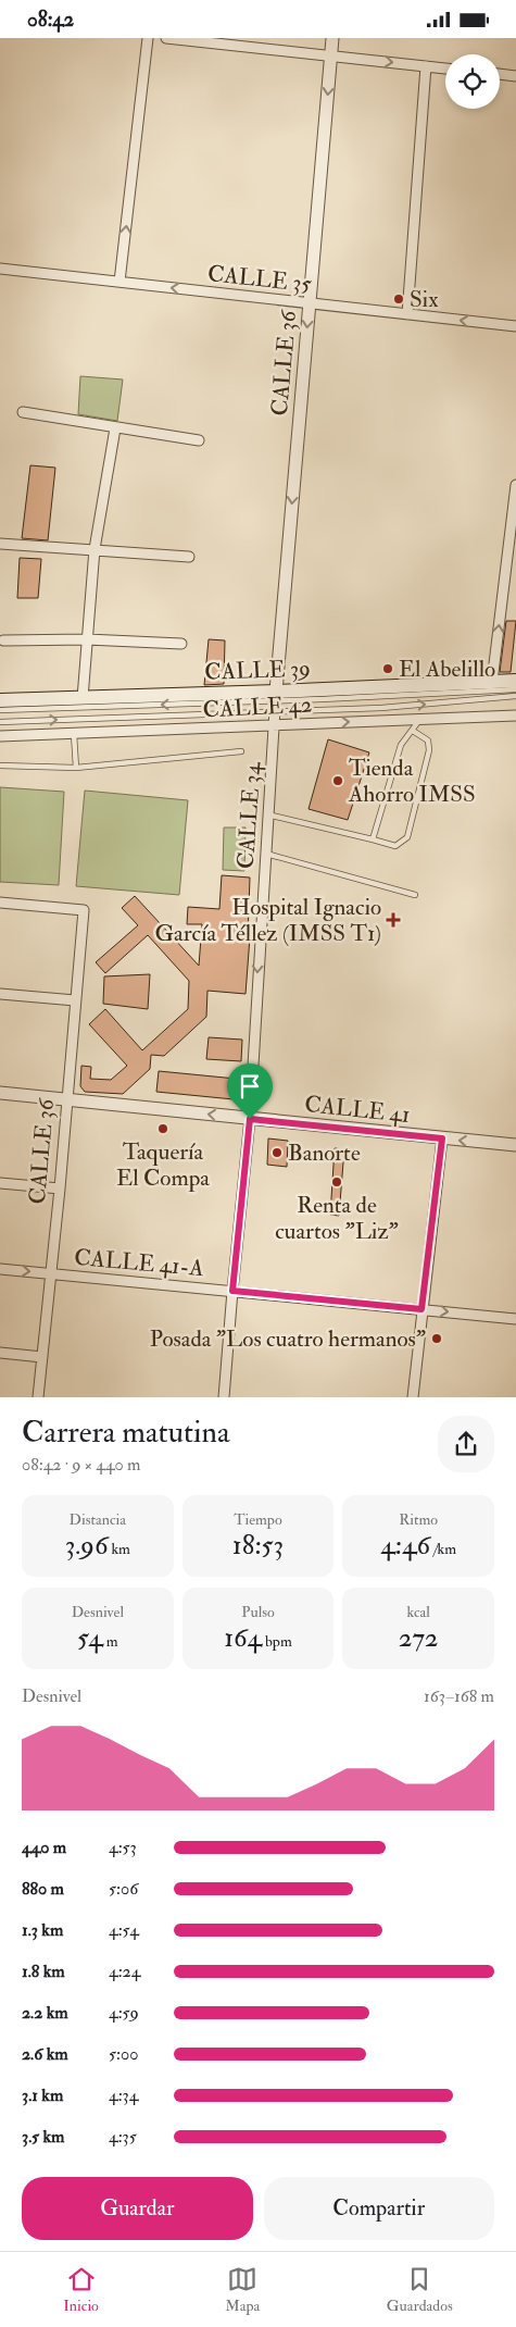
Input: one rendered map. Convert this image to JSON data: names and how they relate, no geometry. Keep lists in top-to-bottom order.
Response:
{
  "streets": {
    "main road": ["CALLE 39"],
    "street": [
      "CALLE 35",
      "CALLE 36",
      "CALLE 42",
      "CALLE 34",
      "CALLE 41",
      "CALLE 41-A"
    ]
  },
  "crossings": [
    ["CALLE 35", "CALLE 36"],
    ["CALLE 36", "CALLE 39"],
    ["CALLE 36", "CALLE 34"],
    ["CALLE 36", "CALLE 41"],
    ["CALLE 36", "CALLE 41-A"],
    ["CALLE 39", "CALLE 34"],
    ["CALLE 42", "CALLE 34"],
    ["CALLE 34", "CALLE 41"],
    ["CALLE 34", "CALLE 41-A"]
  ],
  "one_way": ["CALLE 35", "CALLE 34", "CALLE 41"],
  "places": {
    "other": [
      "Six",
      "El Abelillo",
      "Tienda Ahorro IMSS",
      "Taquería El Compa",
      "Banorte",
      "Renta de cuartos \"Liz\"",
      "Posada \"Los cuatro hermanos\""
    ],
    "health": ["Hospital Ignacio García Téllez (IMSS T1)"]
  },
  "page": {
    "status": "08:42",
    "heading": ["Carrera matutina", "08:42 · 9 × 440 m"],
    "stats": [
      ["Distancia", "3.96 km"],
      ["Tiempo", "18:53"],
      ["Ritmo", "4:46 /km"],
      ["Desnivel", "54 m"],
      ["Pulso", "164 bpm"],
      ["kcal", "272"]
    ],
    "chart": ["Desnivel", "163–168 m"],
    "list": [
      {
        "name": "440 m",
        "note": "4:53"
      },
      {
        "name": "880 m",
        "note": "5:06"
      },
      {
        "name": "1.3 km",
        "note": "4:54"
      },
      {
        "name": "1.8 km",
        "note": "4:24"
      },
      {
        "name": "2.2 km",
        "note": "4:59"
      },
      {
        "name": "2.6 km",
        "note": "5:00"
      },
      {
        "name": "3.1 km",
        "note": "4:34"
      },
      {
        "name": "3.5 km",
        "note": "4:35"
      }
    ],
    "buttons": ["Guardar", "Compartir"],
    "tabs": ["Inicio", "Mapa", "Guardados"]
  }
}
